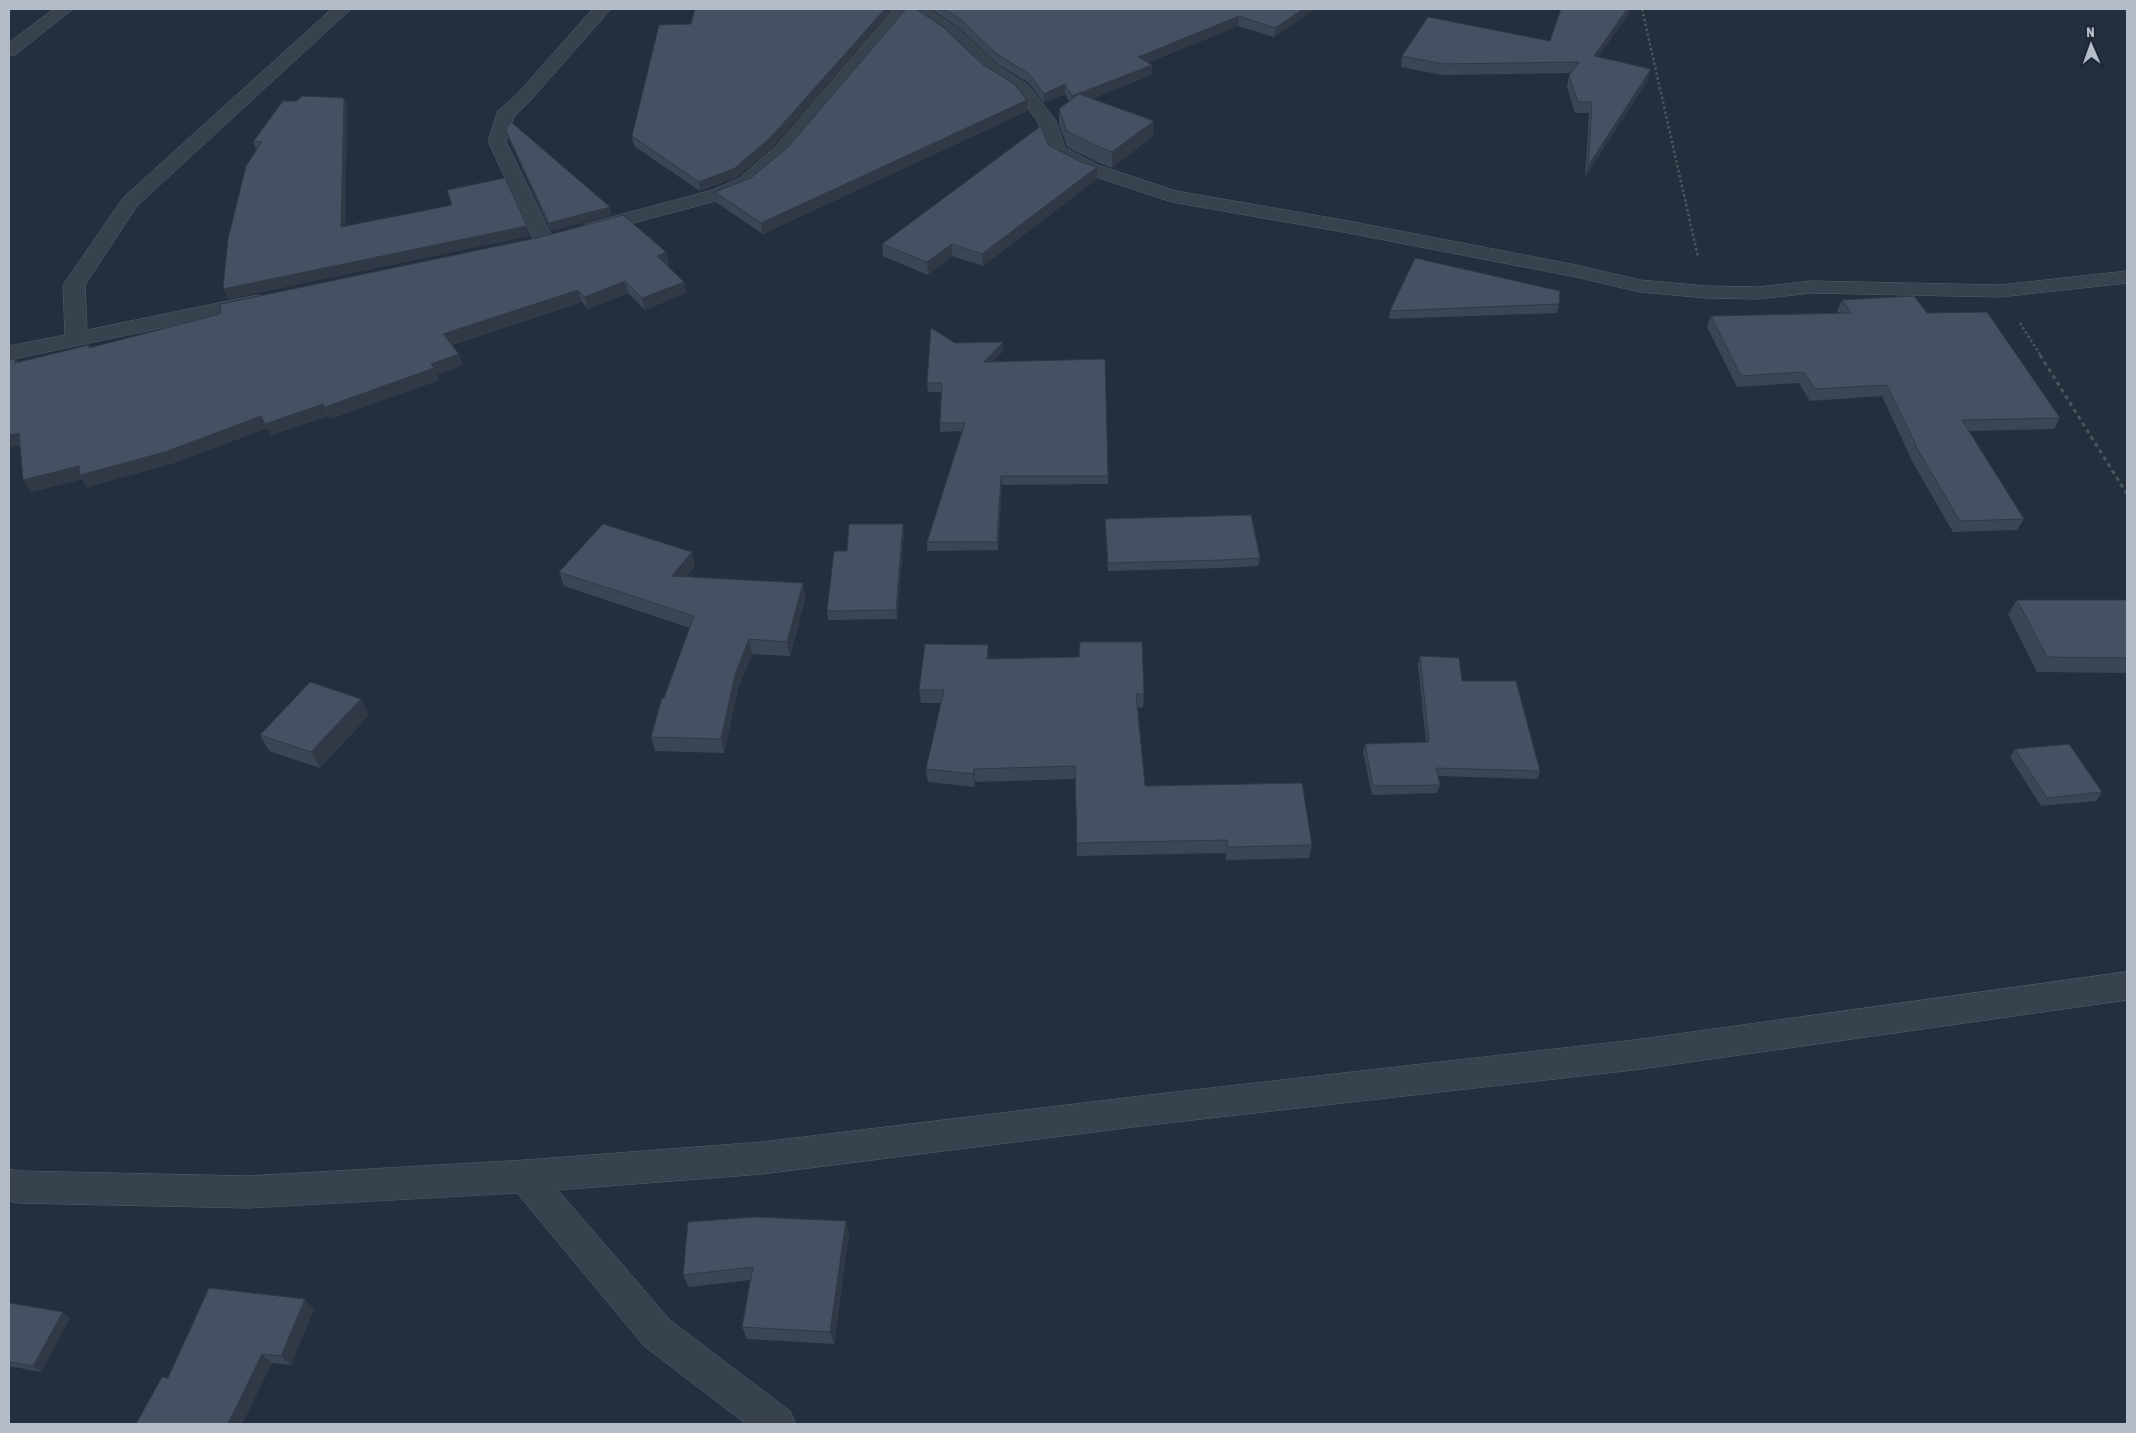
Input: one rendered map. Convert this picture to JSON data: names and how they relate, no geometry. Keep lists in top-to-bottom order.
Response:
{
  "north": "top"
}
